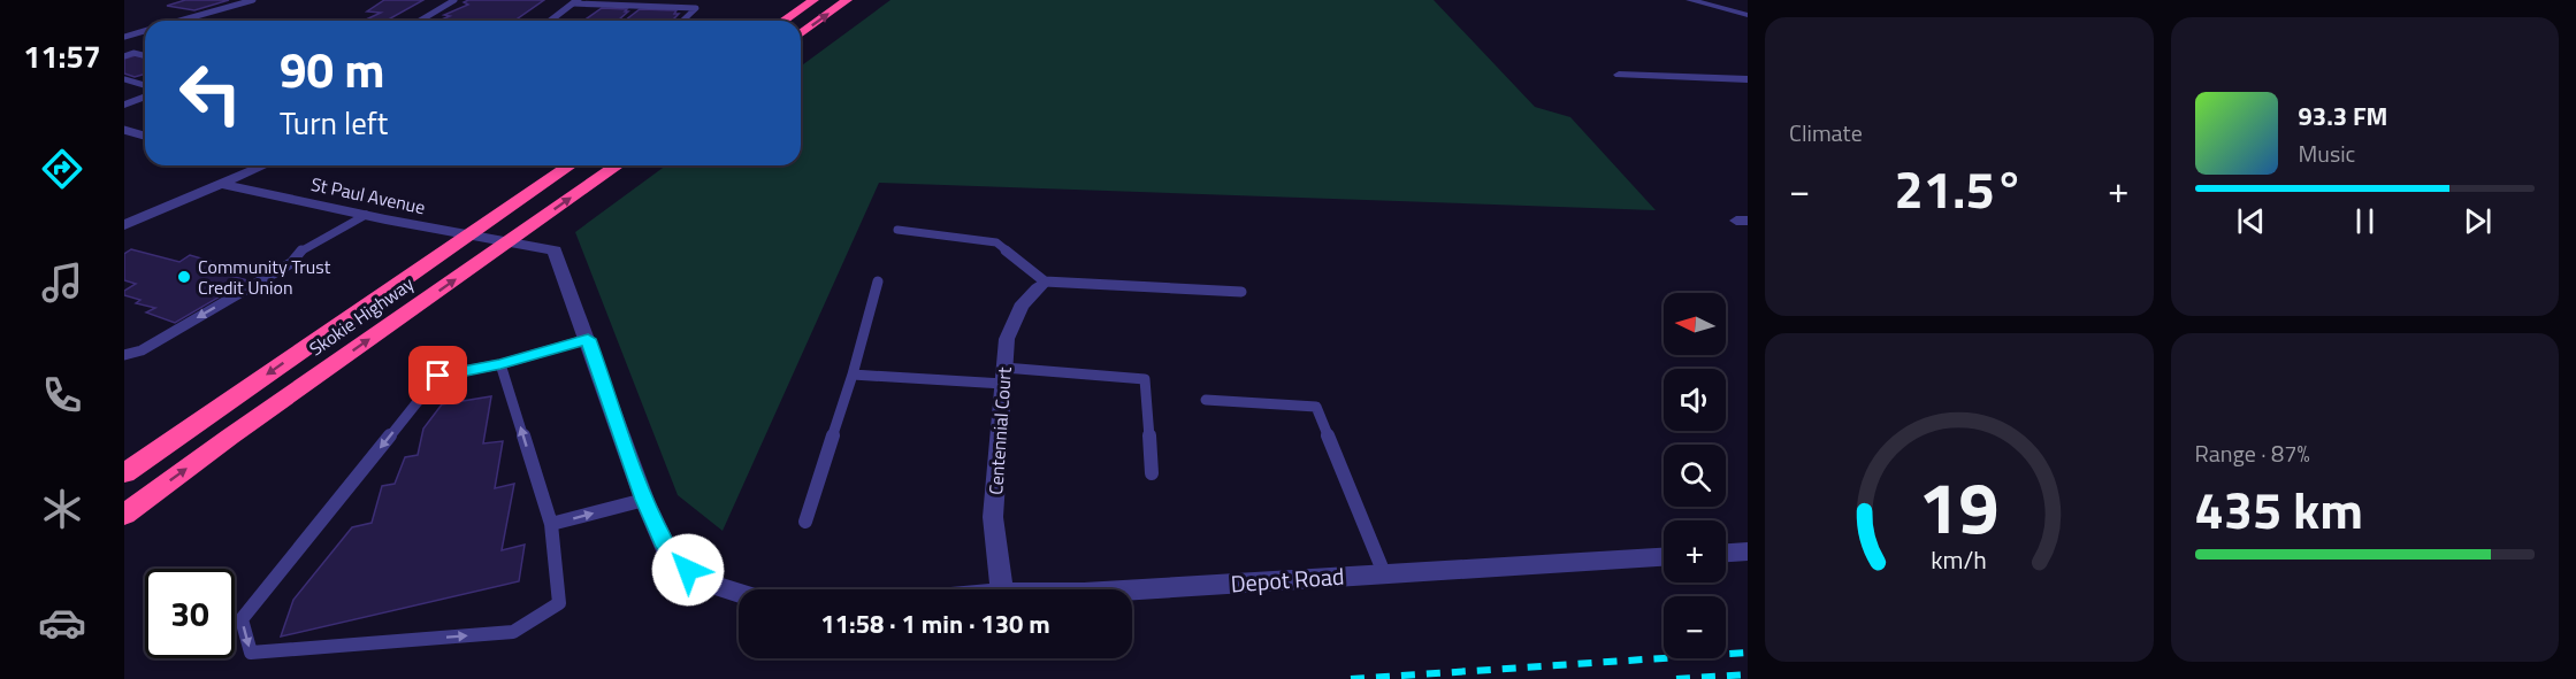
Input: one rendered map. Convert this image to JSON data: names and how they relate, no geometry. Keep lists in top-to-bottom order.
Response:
{
  "streets": {
    "highway": ["Skokie Highway"],
    "street": ["St Paul Avenue", "Centennial Court", "Depot Road"]
  },
  "crossings": [
    ["St Paul Avenue", "Skokie Highway"]
  ],
  "places": ["Community Trust Credit Union"],
  "north": "left",
  "page": {
    "tabs": "11:57",
    "tile": [
      "Climate",
      ["Range · 87%", "435 km"]
    ],
    "turn": ["90 m", "Turn left"],
    "song": ["93.3 FM", "Music"],
    "heat": ["−", "21.5°", "+"],
    "map_buttons": ["+", "−"],
    "limit": "30",
    "trip": "11:58 · 1 min · 130 m",
    "gauge": ["19", "km/h"]
  }
}
